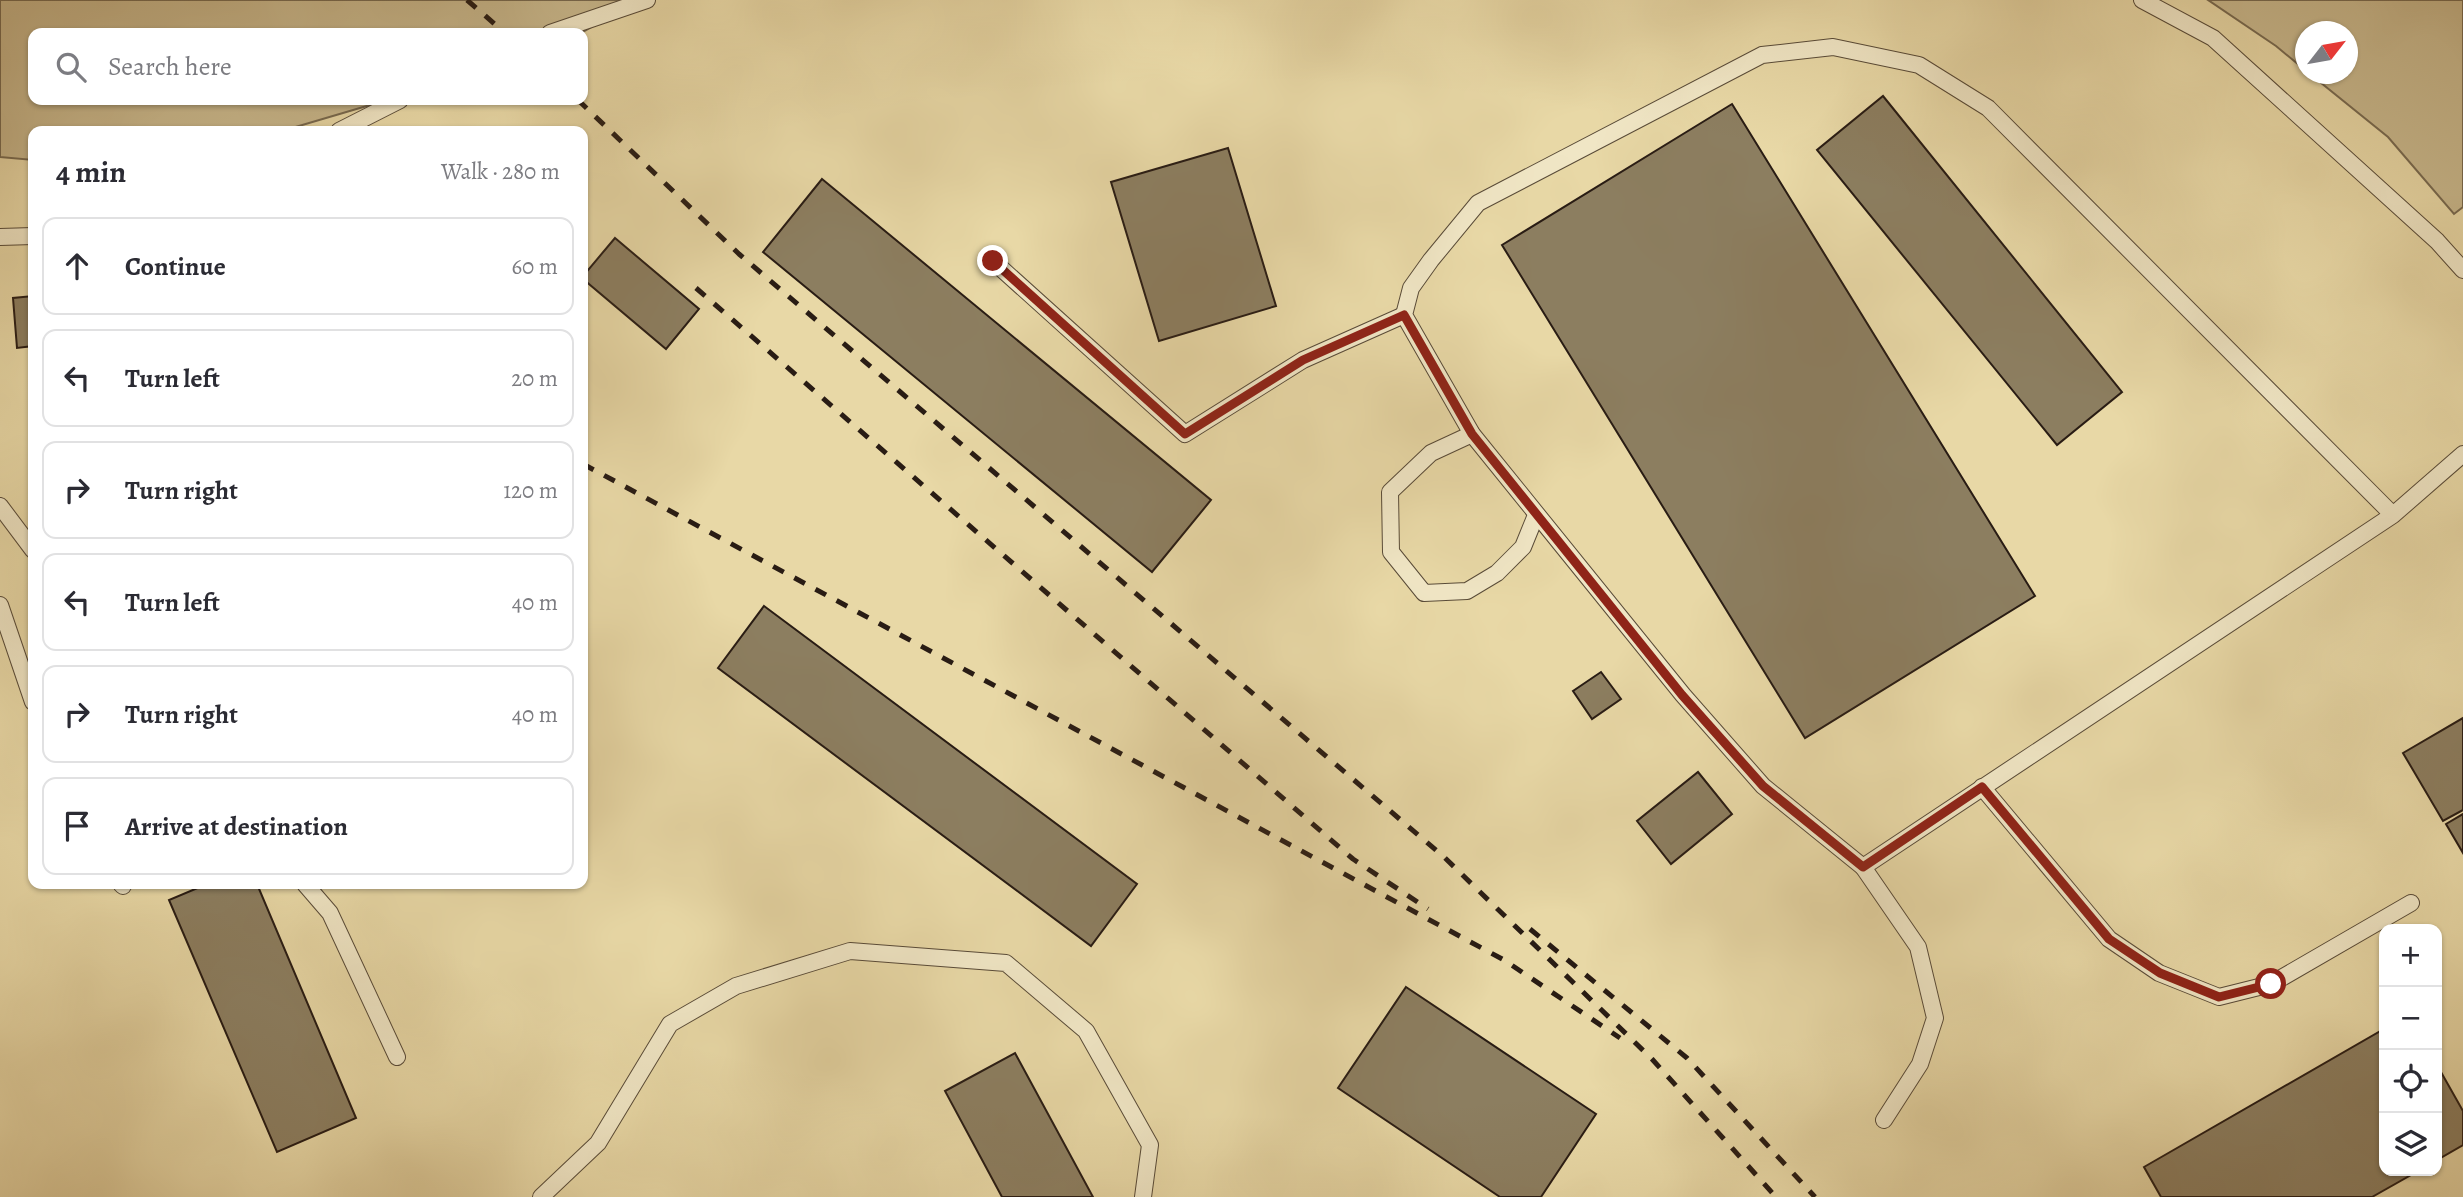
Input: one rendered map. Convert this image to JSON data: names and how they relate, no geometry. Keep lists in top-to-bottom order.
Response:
{
  "north": "top right",
  "page": {
    "search": "Search here",
    "heading": ["4 min", "Walk · 280 m"],
    "list": [
      ["Continue", "60 m"],
      ["Turn left", "20 m"],
      ["Turn right", "120 m"],
      ["Turn left", "40 m"],
      ["Turn right", "40 m"],
      "Arrive at destination"
    ],
    "map_buttons": ["+", "−"]
  }
}
